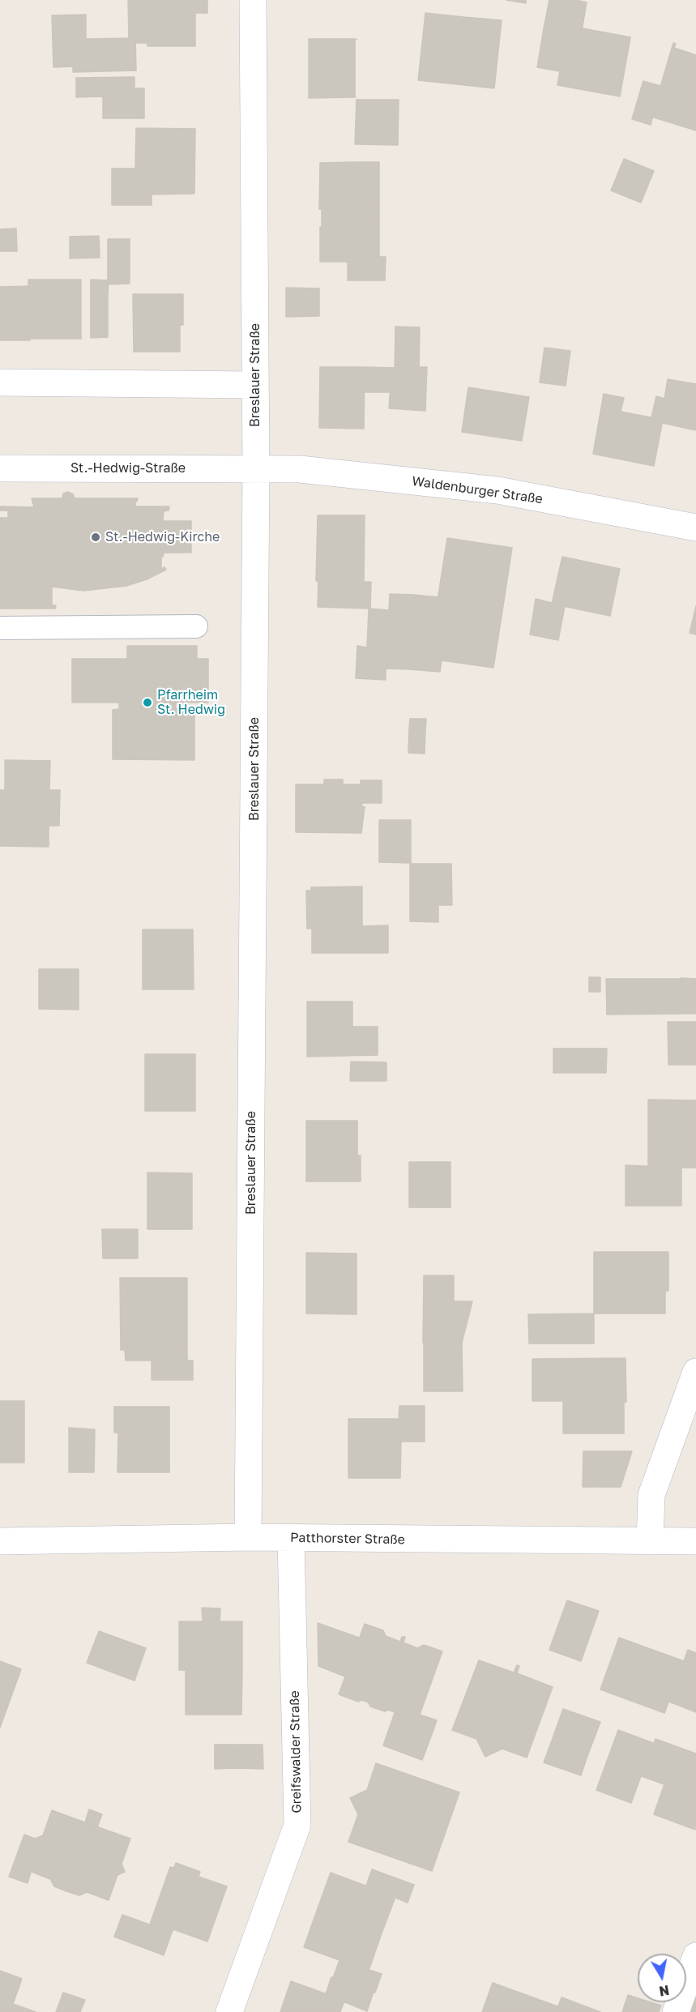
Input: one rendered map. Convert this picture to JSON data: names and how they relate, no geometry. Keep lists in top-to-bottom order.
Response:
{
  "streets": {
    "street": [
      "Breslauer Straße",
      "St.-Hedwig-Straße",
      "Waldenburger Straße",
      "Patthorster Straße",
      "Greifswalder Straße"
    ]
  },
  "crossings": [
    ["Breslauer Straße", "St.-Hedwig-Straße"],
    ["Breslauer Straße", "Waldenburger Straße"],
    ["Breslauer Straße", "Patthorster Straße"],
    ["St.-Hedwig-Straße", "Waldenburger Straße"],
    ["Patthorster Straße", "Greifswalder Straße"]
  ],
  "places": ["St.-Hedwig-Kirche", "Pfarrheim St. Hedwig"],
  "north": "bottom"
}
